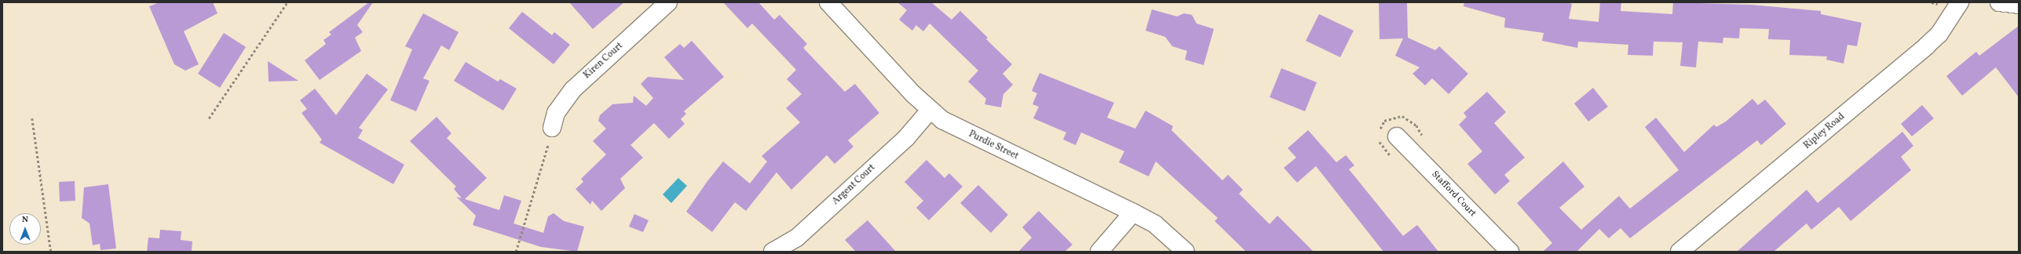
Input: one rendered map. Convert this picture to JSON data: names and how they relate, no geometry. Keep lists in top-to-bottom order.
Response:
{
  "streets": {
    "street": [
      "Kiren Court",
      "Ripley Road",
      "Purdie Street",
      "Argent Court",
      "Stafford Court"
    ]
  },
  "crossings": [
    ["Purdie Street", "Argent Court"]
  ],
  "north": "top"
}
